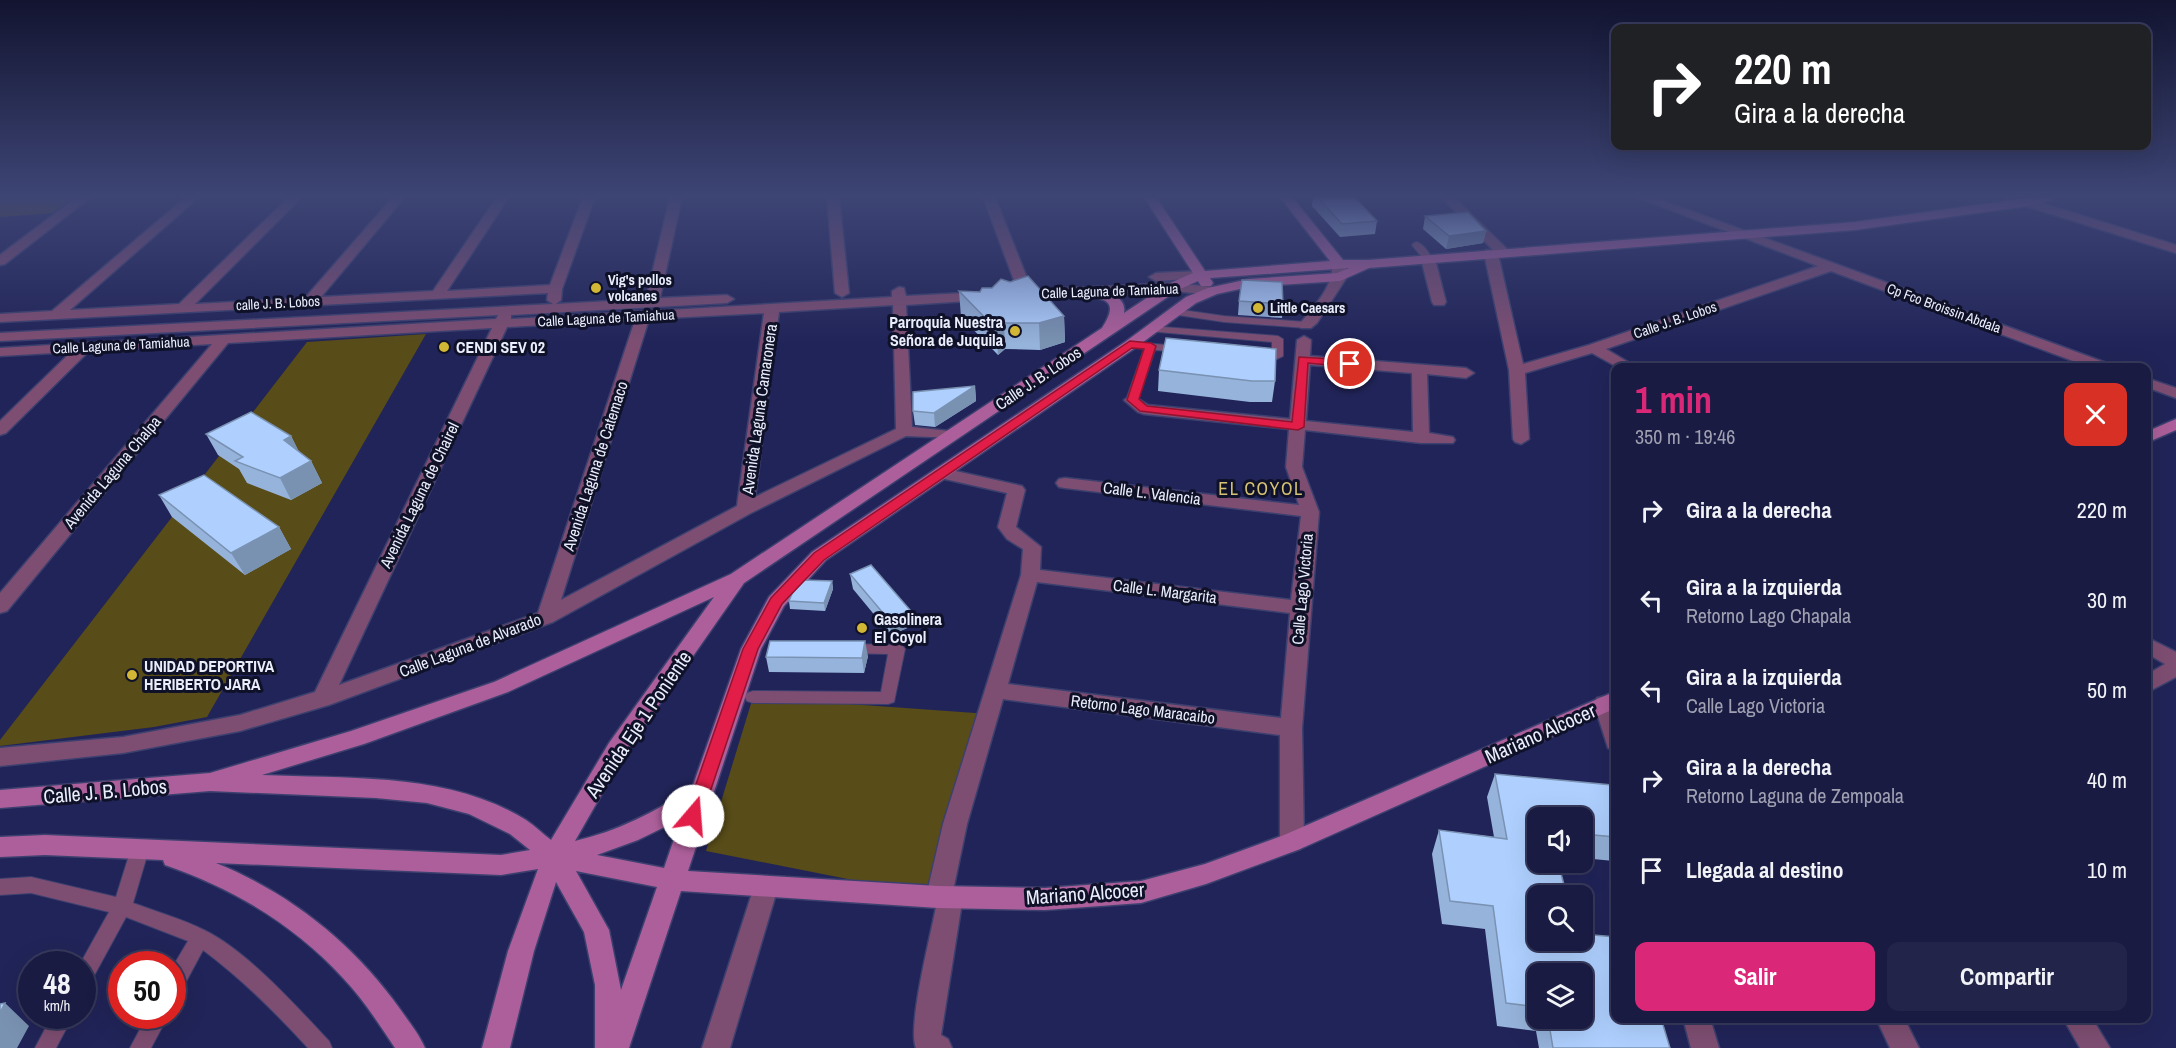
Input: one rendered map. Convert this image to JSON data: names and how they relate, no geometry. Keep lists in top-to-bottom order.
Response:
{
  "streets": {
    "main road": ["Calle J. B. Lobos", "Avenida Eje 1 Poniente", "Mariano Alcocer"],
    "street": [
      "Calle Laguna de Tamiahua",
      "calle J. B. Lobos",
      "Cp Fco Broissin Abdala",
      "Avenida Laguna Camaronera",
      "Avenida Laguna de Catemaco",
      "Avenida Laguna Chalpa",
      "Calle L. Valencia",
      "Avenida Laguna de Chairel",
      "Calle Lago Victoria",
      "Calle L. Margarita",
      "Calle Laguna de Alvarado",
      "Retorno Lago Maracaibo"
    ]
  },
  "crossings": [
    ["Calle Laguna de Tamiahua", "Calle J. B. Lobos"],
    ["Calle Laguna de Tamiahua", "Avenida Laguna Camaronera"],
    ["Calle Laguna de Tamiahua", "Avenida Laguna de Catemaco"],
    ["Calle Laguna de Tamiahua", "Avenida Laguna Chalpa"],
    ["Calle Laguna de Tamiahua", "Avenida Laguna de Chairel"],
    ["calle J. B. Lobos", "Avenida Laguna de Chairel"],
    ["Cp Fco Broissin Abdala", "Calle J. B. Lobos"],
    ["Calle J. B. Lobos", "Avenida Eje 1 Poniente"],
    ["Avenida Laguna Camaronera", "Calle Laguna de Alvarado"],
    ["Avenida Laguna de Catemaco", "Calle Laguna de Alvarado"],
    ["Calle L. Valencia", "Calle Lago Victoria"],
    ["Avenida Laguna de Chairel", "Calle Laguna de Alvarado"],
    ["Calle Lago Victoria", "Calle L. Margarita"],
    ["Calle Lago Victoria", "Retorno Lago Maracaibo"],
    ["Calle Lago Victoria", "Mariano Alcocer"],
    ["Avenida Eje 1 Poniente", "Mariano Alcocer"]
  ],
  "districts": ["EL COYOL"],
  "places": [
    "Vig's pollos volcanes",
    "Little Caesars",
    "Parroquia Nuestra Señora de Juquila",
    "CENDI SEV 02",
    "Gasolinera El Coyol",
    "UNIDAD DEPORTIVA HERIBERTO JARA"
  ],
  "page": {
    "turn": ["220 m", "Gira a la derecha"],
    "heading": ["1 min", "350 m · 19:46"],
    "list": [
      {
        "name": "Gira a la derecha",
        "value": "220 m"
      },
      {
        "name": "Gira a la izquierda",
        "note": "Retorno Lago Chapala",
        "value": "30 m"
      },
      {
        "name": "Gira a la izquierda",
        "note": "Calle Lago Victoria",
        "value": "50 m"
      },
      {
        "name": "Gira a la derecha",
        "note": "Retorno Laguna de Zempoala",
        "value": "40 m"
      },
      {
        "name": "Llegada al destino",
        "value": "10 m"
      }
    ],
    "buttons": ["Salir", "Compartir"],
    "speed": "48 km/h",
    "limit": "50"
  }
}
